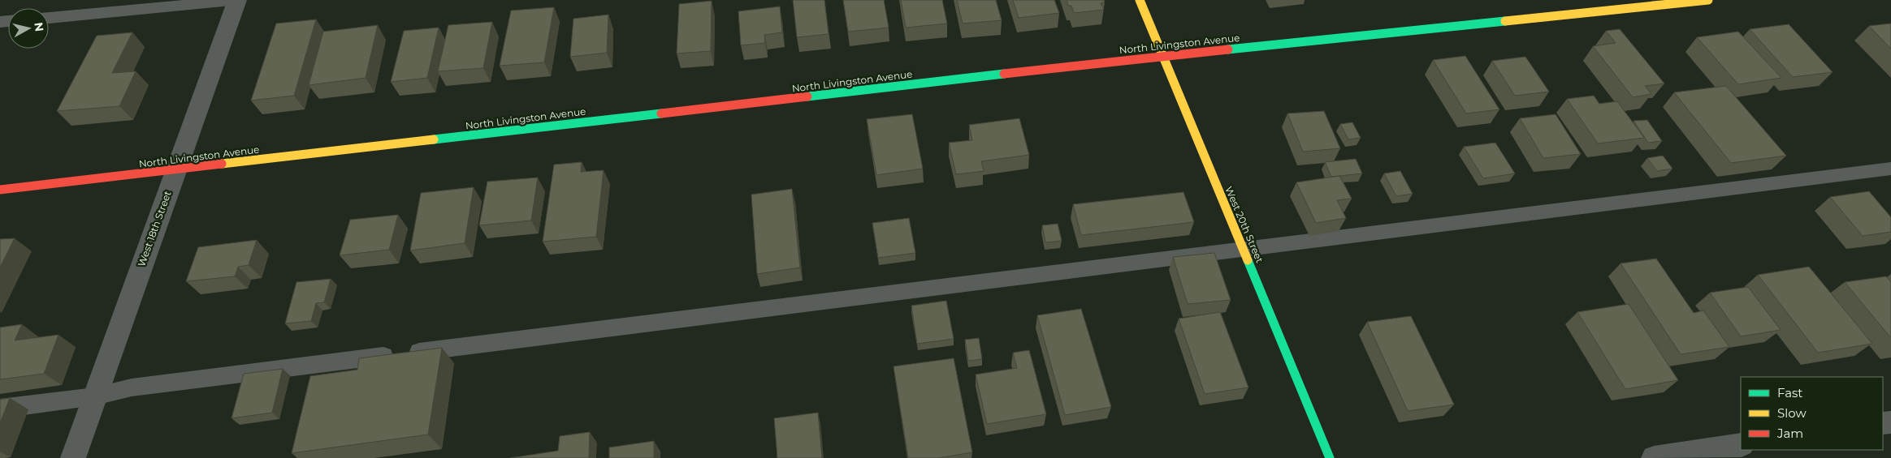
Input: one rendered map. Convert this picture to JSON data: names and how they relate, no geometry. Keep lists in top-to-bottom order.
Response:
{
  "streets": {
    "street": ["North Livingston Avenue", "West 20th Street", "West 18th Street"]
  },
  "crossings": [
    ["North Livingston Avenue", "West 20th Street"],
    ["North Livingston Avenue", "West 18th Street"]
  ],
  "legend": ["Fast", "Slow", "Jam"],
  "north": "right"
}
